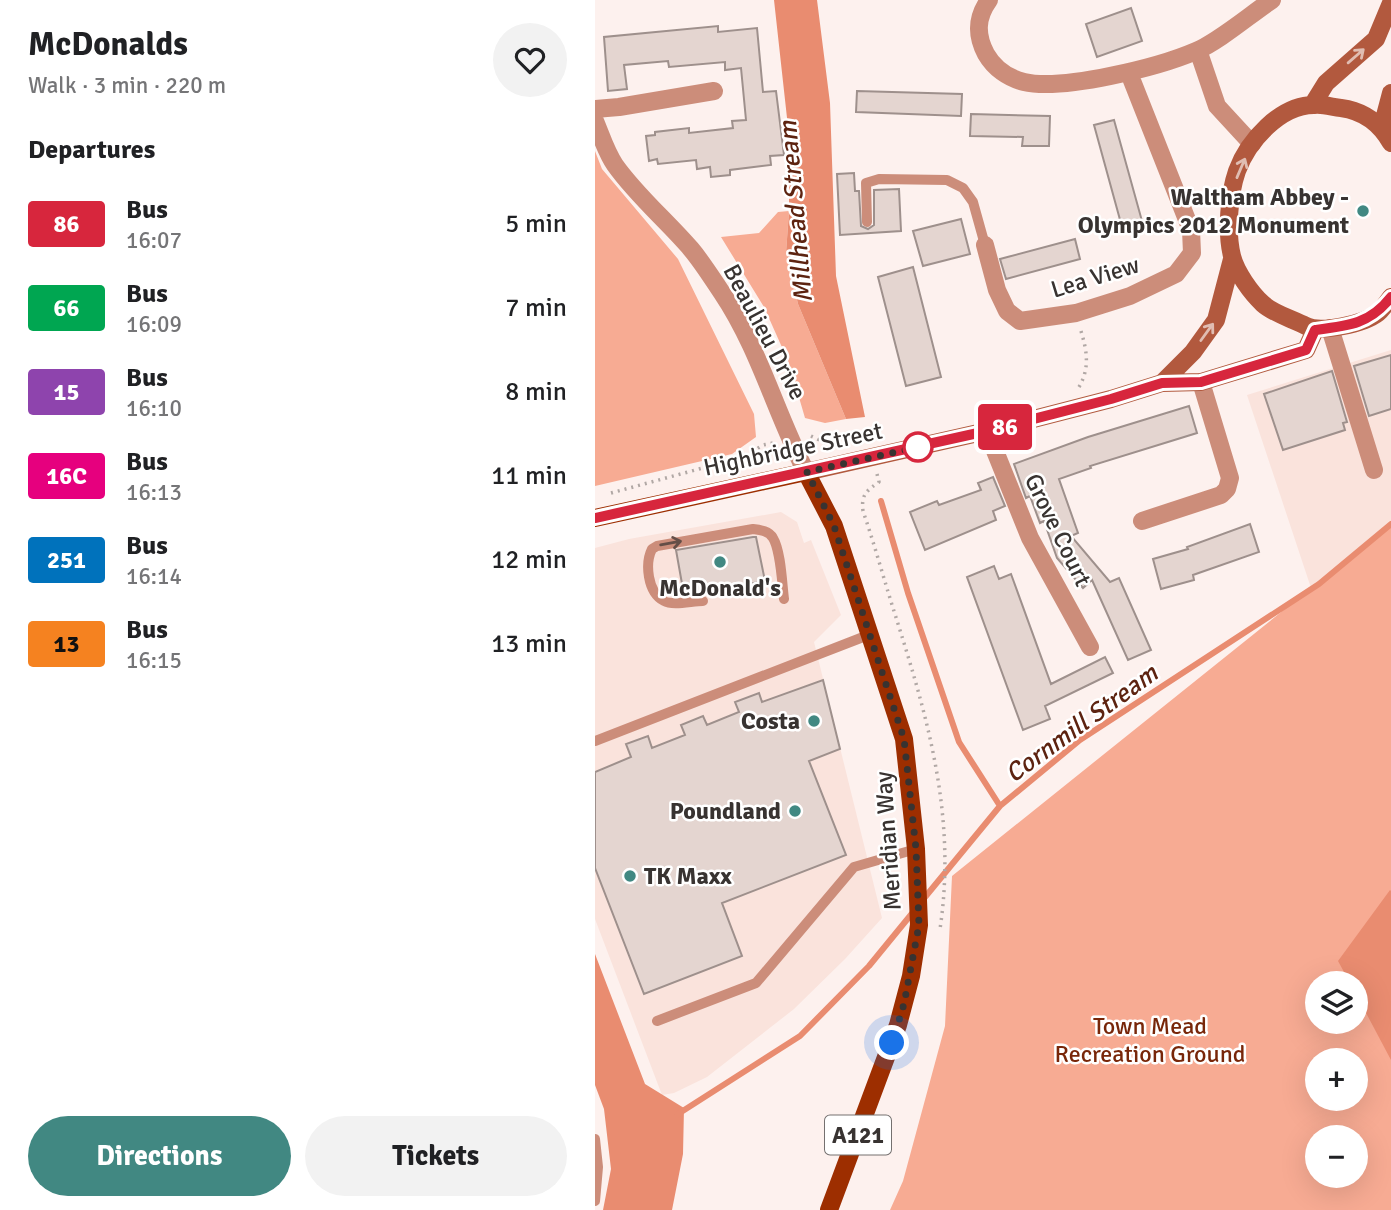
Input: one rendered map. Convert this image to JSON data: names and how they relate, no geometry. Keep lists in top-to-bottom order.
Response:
{
  "streets": {
    "main road": ["Highbridge Street", "Meridian Way", "A121"],
    "street": ["Lea View", "Beaulieu Drive", "Grove Court"]
  },
  "crossings": [
    ["Beaulieu Drive", "Highbridge Street"],
    ["Beaulieu Drive", "Meridian Way"],
    ["Highbridge Street", "Grove Court"],
    ["Highbridge Street", "Meridian Way"]
  ],
  "water": ["Millhead Stream", "Cornmill Stream"],
  "parks": ["Town Mead Recreation Ground"],
  "places": [
    "Waltham Abbey - Olympics 2012 Monument",
    "McDonald's",
    "Costa",
    "Poundland",
    "TK Maxx"
  ],
  "lines": ["bus line 86"],
  "page": {
    "heading": [
      ["McDonalds", "Walk · 3 min · 220 m"],
      "Departures"
    ],
    "on_map": "86",
    "list": [
      {
        "mark": "86",
        "name": "Bus",
        "note": "16:07",
        "value": "5 min"
      },
      {
        "mark": "66",
        "name": "Bus",
        "note": "16:09",
        "value": "7 min"
      },
      {
        "mark": "15",
        "name": "Bus",
        "note": "16:10",
        "value": "8 min"
      },
      {
        "mark": "16C",
        "name": "Bus",
        "note": "16:13",
        "value": "11 min"
      },
      {
        "mark": "251",
        "name": "Bus",
        "note": "16:14",
        "value": "12 min"
      },
      {
        "mark": "13",
        "name": "Bus",
        "note": "16:15",
        "value": "13 min"
      }
    ],
    "map_buttons": ["+", "−"],
    "buttons": ["Directions", "Tickets"]
  }
}
